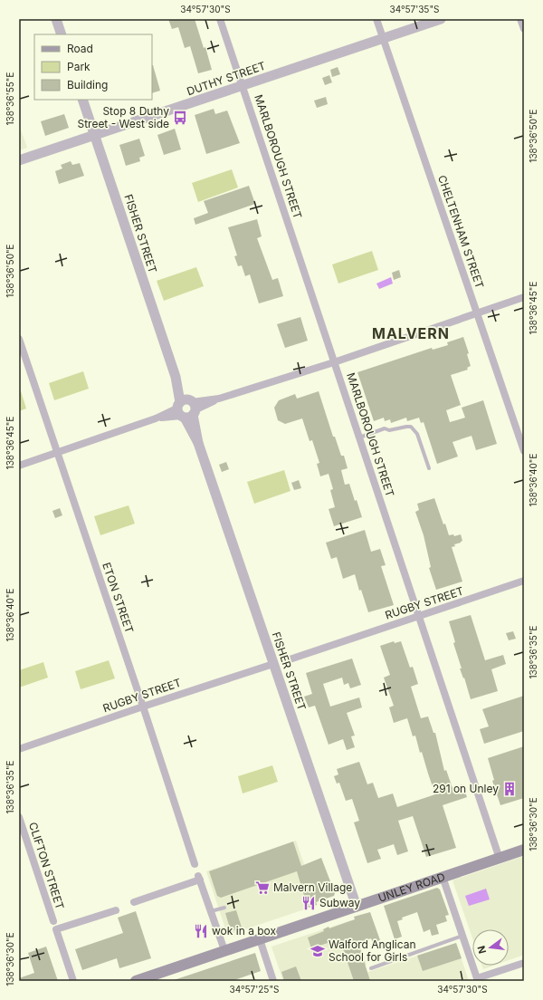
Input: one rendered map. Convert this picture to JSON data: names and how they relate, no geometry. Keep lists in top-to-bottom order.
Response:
{
  "streets": {
    "main road": ["UNLEY ROAD"],
    "street": [
      "DUTHY STREET",
      "MARLBOROUGH STREET",
      "CHELTENHAM STREET",
      "FISHER STREET",
      "ETON STREET",
      "RUGBY STREET",
      "CLIFTON STREET"
    ]
  },
  "crossings": [
    ["DUTHY STREET", "MARLBOROUGH STREET"],
    ["DUTHY STREET", "CHELTENHAM STREET"],
    ["DUTHY STREET", "FISHER STREET"],
    ["MARLBOROUGH STREET", "RUGBY STREET"],
    ["MARLBOROUGH STREET", "UNLEY ROAD"],
    ["FISHER STREET", "RUGBY STREET"],
    ["FISHER STREET", "UNLEY ROAD"],
    ["ETON STREET", "RUGBY STREET"]
  ],
  "districts": ["MALVERN"],
  "places": {
    "bus stop": ["Stop 8 Duthy Street - West side"],
    "building": ["291 on Unley"],
    "supermarket": ["Malvern Village"],
    "restaurant": ["Subway", "wok in a box"],
    "school or university": ["Walford Anglican School for Girls"]
  },
  "legend": ["Road", "Park", "Building"],
  "north": "left",
  "coordinates": [
    "34°57'30\"S",
    "34°57'35\"S",
    "138°36'55\"E",
    "138°36'50\"E",
    "138°36'45\"E",
    "138°36'40\"E",
    "138°36'35\"E",
    "138°36'30\"E",
    "34°57'25\"S"
  ]
}
